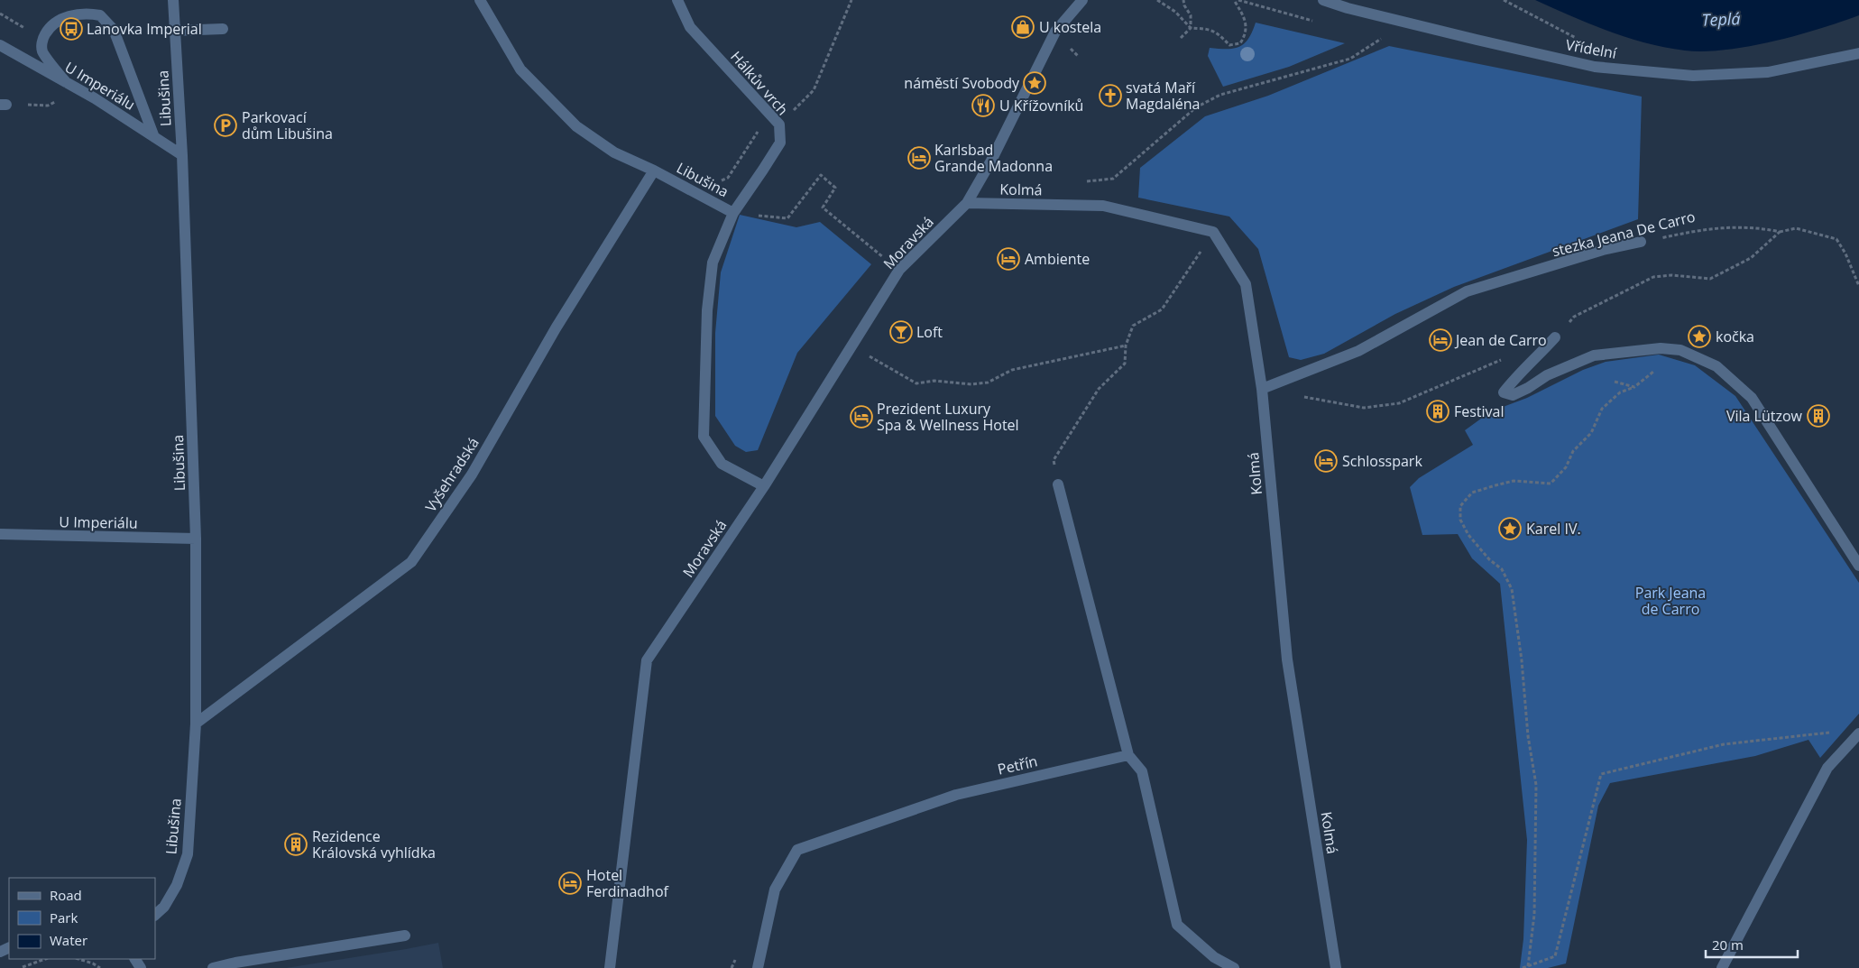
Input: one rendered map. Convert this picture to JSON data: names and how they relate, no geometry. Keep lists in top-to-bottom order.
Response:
{
  "streets": {
    "street": [
      "Vřídelní",
      "Hálkův vrch",
      "U Imperiálu",
      "Libušina",
      "Kolmá",
      "stezka Jeana De Carro",
      "Moravská",
      "Vyšehradská",
      "Petřín"
    ]
  },
  "crossings": [
    ["Hálkův vrch", "Libušina"],
    ["U Imperiálu", "Libušina"],
    ["Libušina", "Moravská"],
    ["Libušina", "Vyšehradská"],
    ["Kolmá", "stezka Jeana De Carro"],
    ["Kolmá", "Moravská"]
  ],
  "water": ["Teplá"],
  "parks": ["Park Jeana de Carro"],
  "places": {
    "shop": ["U kostela"],
    "bus stop": ["Lanovka Imperial"],
    "place": ["náměstí Svobody", "kočka", "Karel IV."],
    "church": ["svatá Maří Magdaléna"],
    "restaurant": ["U Křížovníků"],
    "parking": ["Parkovací dům Libušina"],
    "hotel": [
      "Karlsbad Grande Madonna",
      "Ambiente",
      "Jean de Carro",
      "Prezident Luxury Spa & Wellness Hotel",
      "Schlosspark",
      "Hotel Ferdinadhof"
    ],
    "bar": ["Loft"],
    "building": ["Festival", "Vila Lützow", "Rezidence Královská vyhlídka"]
  },
  "legend": ["Road", "Park", "Water"],
  "scale_bar": "20 m"
}
